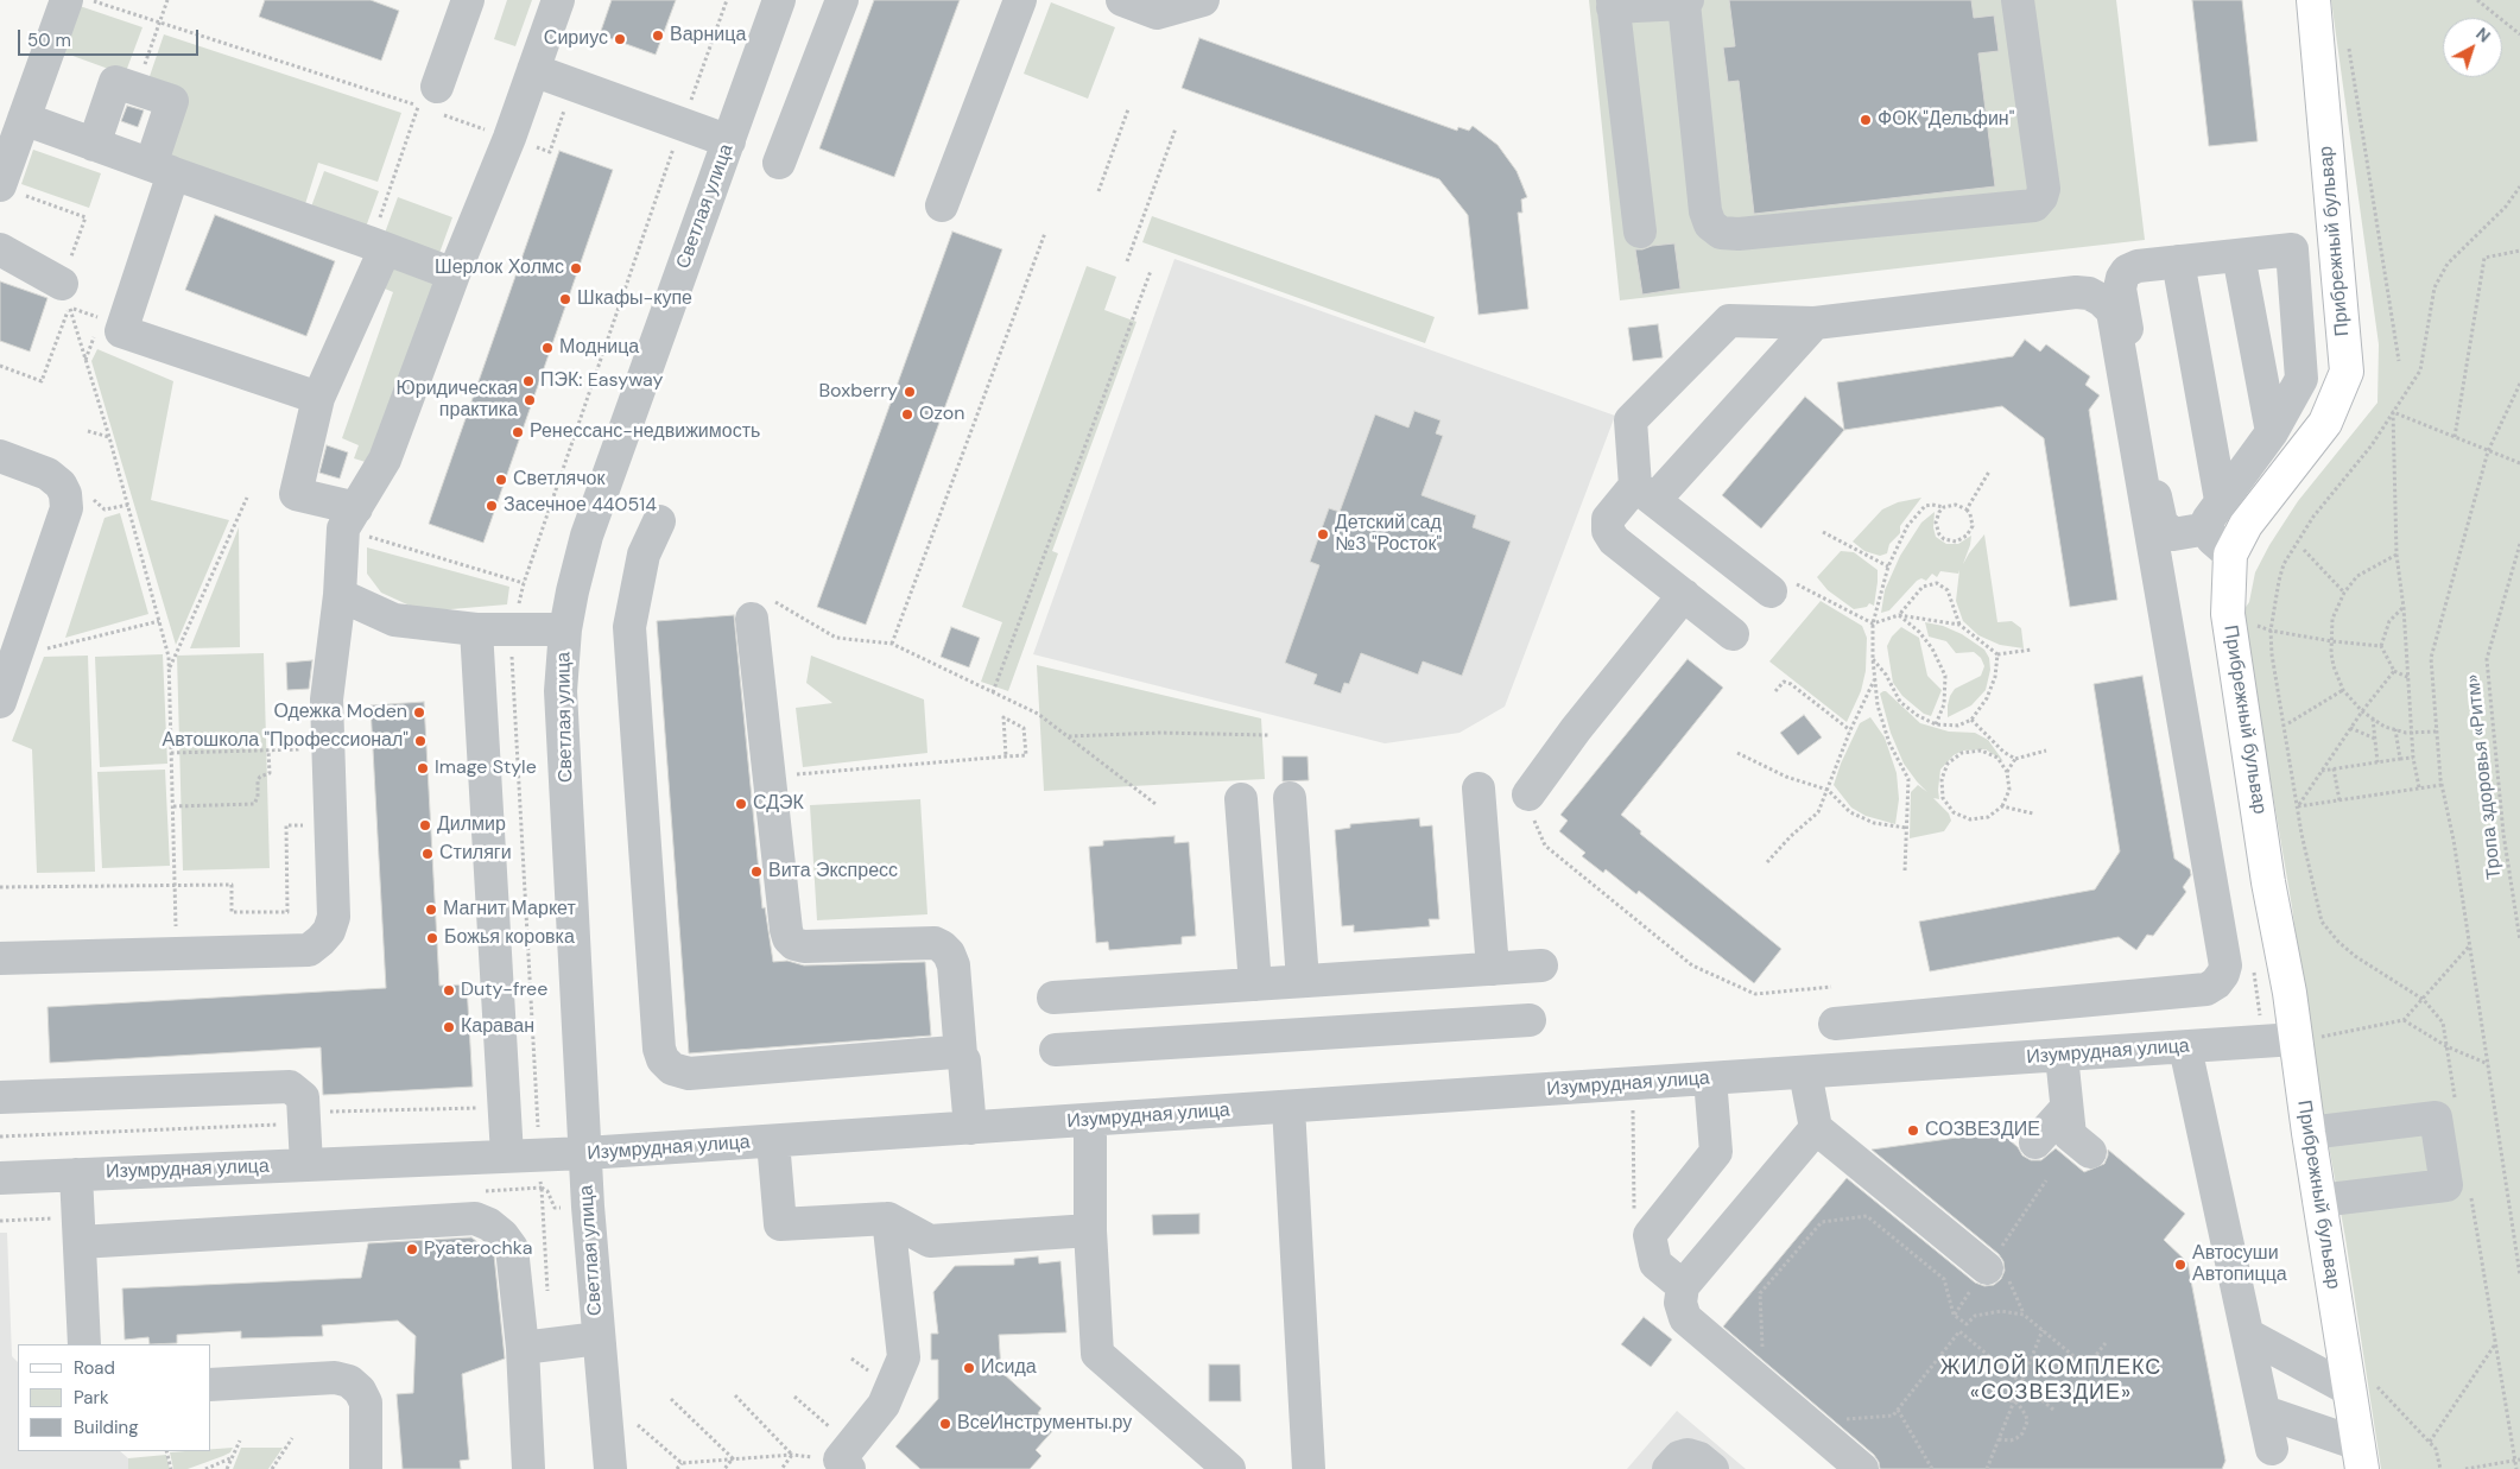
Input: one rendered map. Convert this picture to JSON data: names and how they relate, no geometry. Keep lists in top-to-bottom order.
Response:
{
  "streets": {
    "main road": ["Прибрежный бульвар"],
    "street": ["Светлая улица", "Изумрудная улица"],
    "path": ["Тропа здоровья «Ритм»"]
  },
  "crossings": [
    ["Светлая улица", "Изумрудная улица"],
    ["Прибрежный бульвар", "Изумрудная улица"]
  ],
  "districts": ["ЖИЛОЙ КОМПЛЕКС «СОЗВЕЗДИЕ»"],
  "places": [
    "Варница",
    "Сириус",
    "ФОК \"Дельфин\"",
    "Шерлок Холмс",
    "Шкафы-купе",
    "Модница",
    "ПЭК: Easyway",
    "Boxberry",
    "Юридическая практика",
    "Ozon",
    "Ренессанс-недвижимость",
    "Светлячок",
    "Засечное 440514",
    "Детский сад №3 \"Росток\"",
    "Одежка Moden",
    "Автошкола \"Профессионал\"",
    "Image Style",
    "СДЭК",
    "Дилмир",
    "Стиляги",
    "Вита Экспресс",
    "Магнит Маркет",
    "Божья коровка",
    "Duty-free",
    "Караван",
    "СОЗВЕЗДИЕ",
    "Pyaterochka",
    "Автосуши Автопицца",
    "Исида",
    "ВсеИнструменты.ру"
  ],
  "legend": ["Road", "Park", "Building"],
  "scale_bar": "50 m",
  "north": "top right"
}
